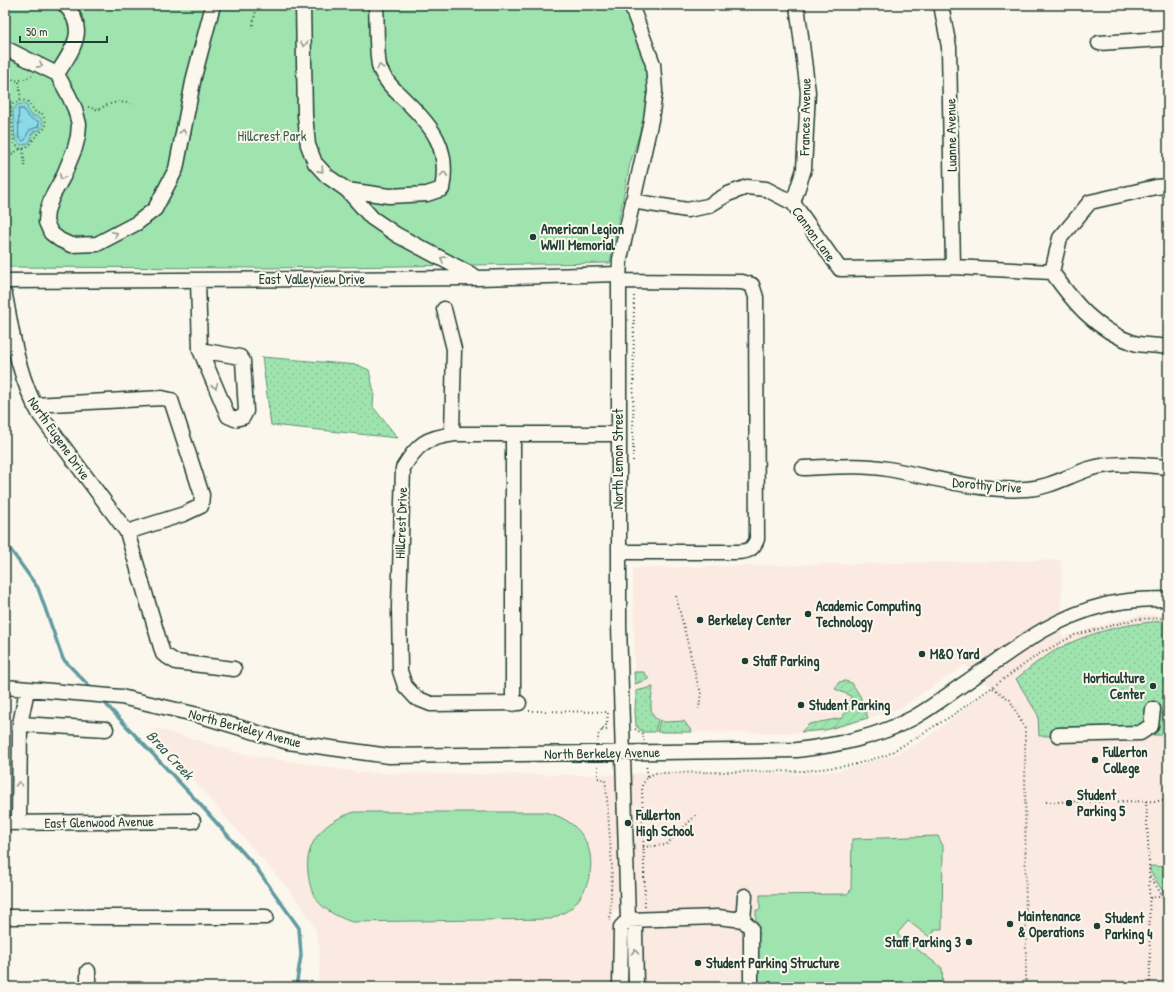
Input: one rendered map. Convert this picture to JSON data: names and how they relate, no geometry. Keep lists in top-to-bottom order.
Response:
{
  "streets": {
    "street": [
      "Frances Avenue",
      "Luanne Avenue",
      "Cannon Lane",
      "East Valleyview Drive",
      "North Eugene Drive",
      "North Lemon Street",
      "Dorothy Drive",
      "Hillcrest Drive",
      "North Berkeley Avenue",
      "East Glenwood Avenue"
    ]
  },
  "crossings": [
    ["Frances Avenue", "Cannon Lane"],
    ["Luanne Avenue", "Cannon Lane"],
    ["Cannon Lane", "North Lemon Street"],
    ["East Valleyview Drive", "North Lemon Street"],
    ["North Lemon Street", "Hillcrest Drive"],
    ["North Lemon Street", "North Berkeley Avenue"]
  ],
  "water": ["Brea Creek"],
  "parks": ["Hillcrest Park"],
  "places": [
    "American Legion WWII Memorial",
    "Academic Computing Technology",
    "Berkeley Center",
    "M&O Yard",
    "Staff Parking",
    "Horticulture Center",
    "Student Parking",
    "Fullerton College",
    "Student Parking 5",
    "Fullerton High School",
    "Maintenance & Operations",
    "Student Parking 4",
    "Staff Parking 3",
    "Student Parking Structure"
  ],
  "scale_bar": "50 m"
}
